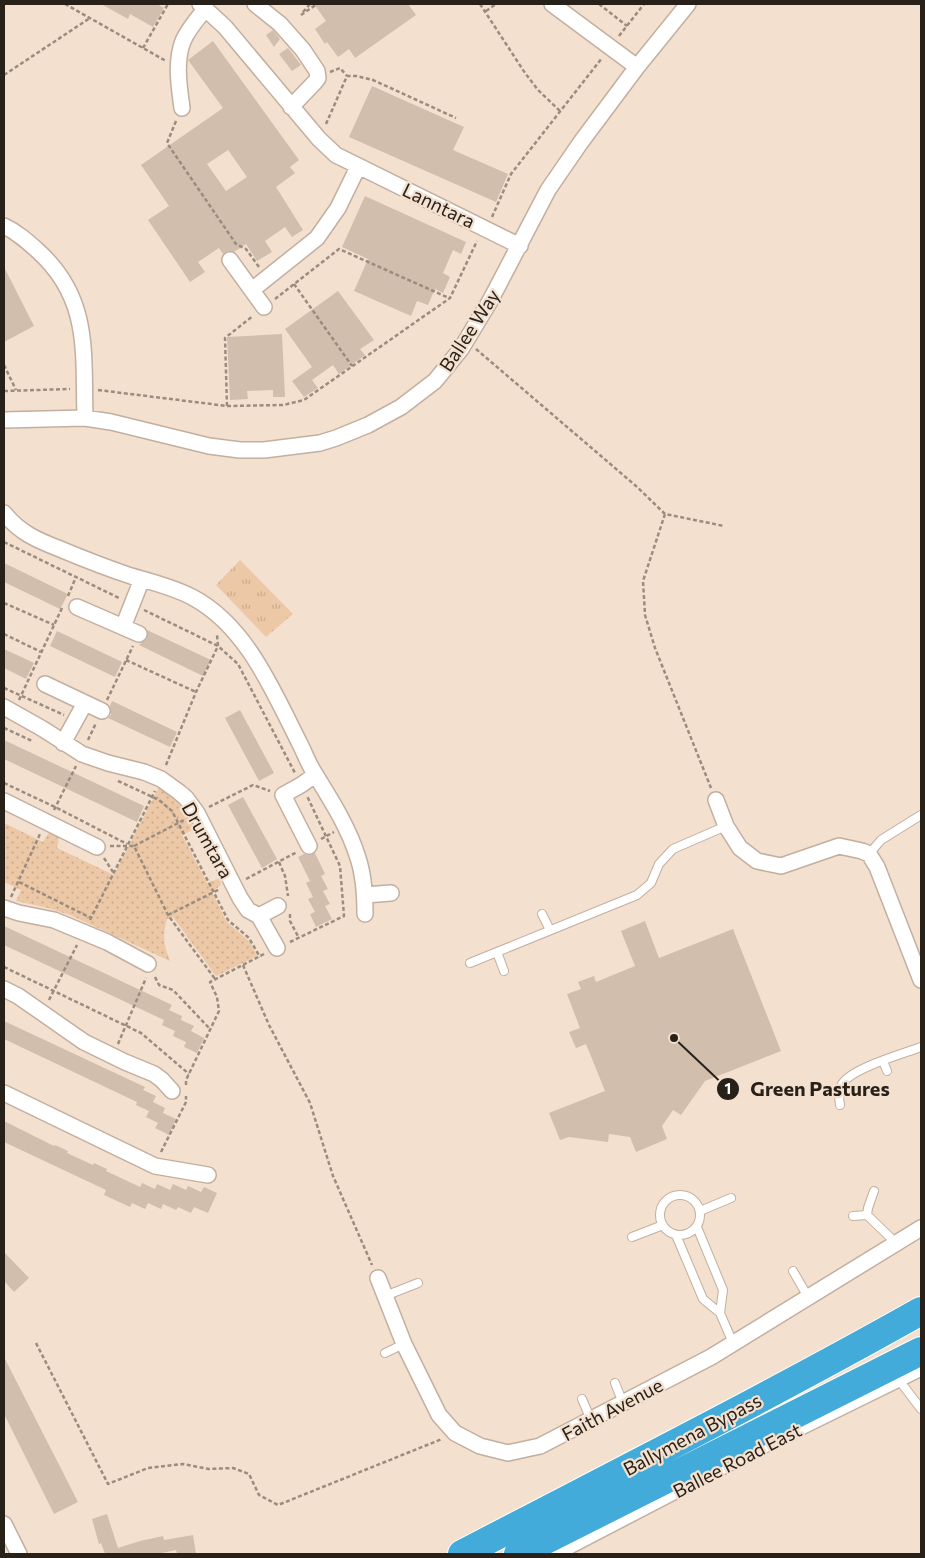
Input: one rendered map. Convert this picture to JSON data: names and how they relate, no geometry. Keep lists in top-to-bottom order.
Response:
{
  "streets": {
    "highway": ["Ballymena Bypass"],
    "street": [
      "Lanntara",
      "Ballee Way",
      "Drumtara",
      "Faith Avenue",
      "Ballee Road East"
    ]
  },
  "crossings": [
    ["Lanntara", "Ballee Way"]
  ],
  "places": ["Green Pastures"]
}
